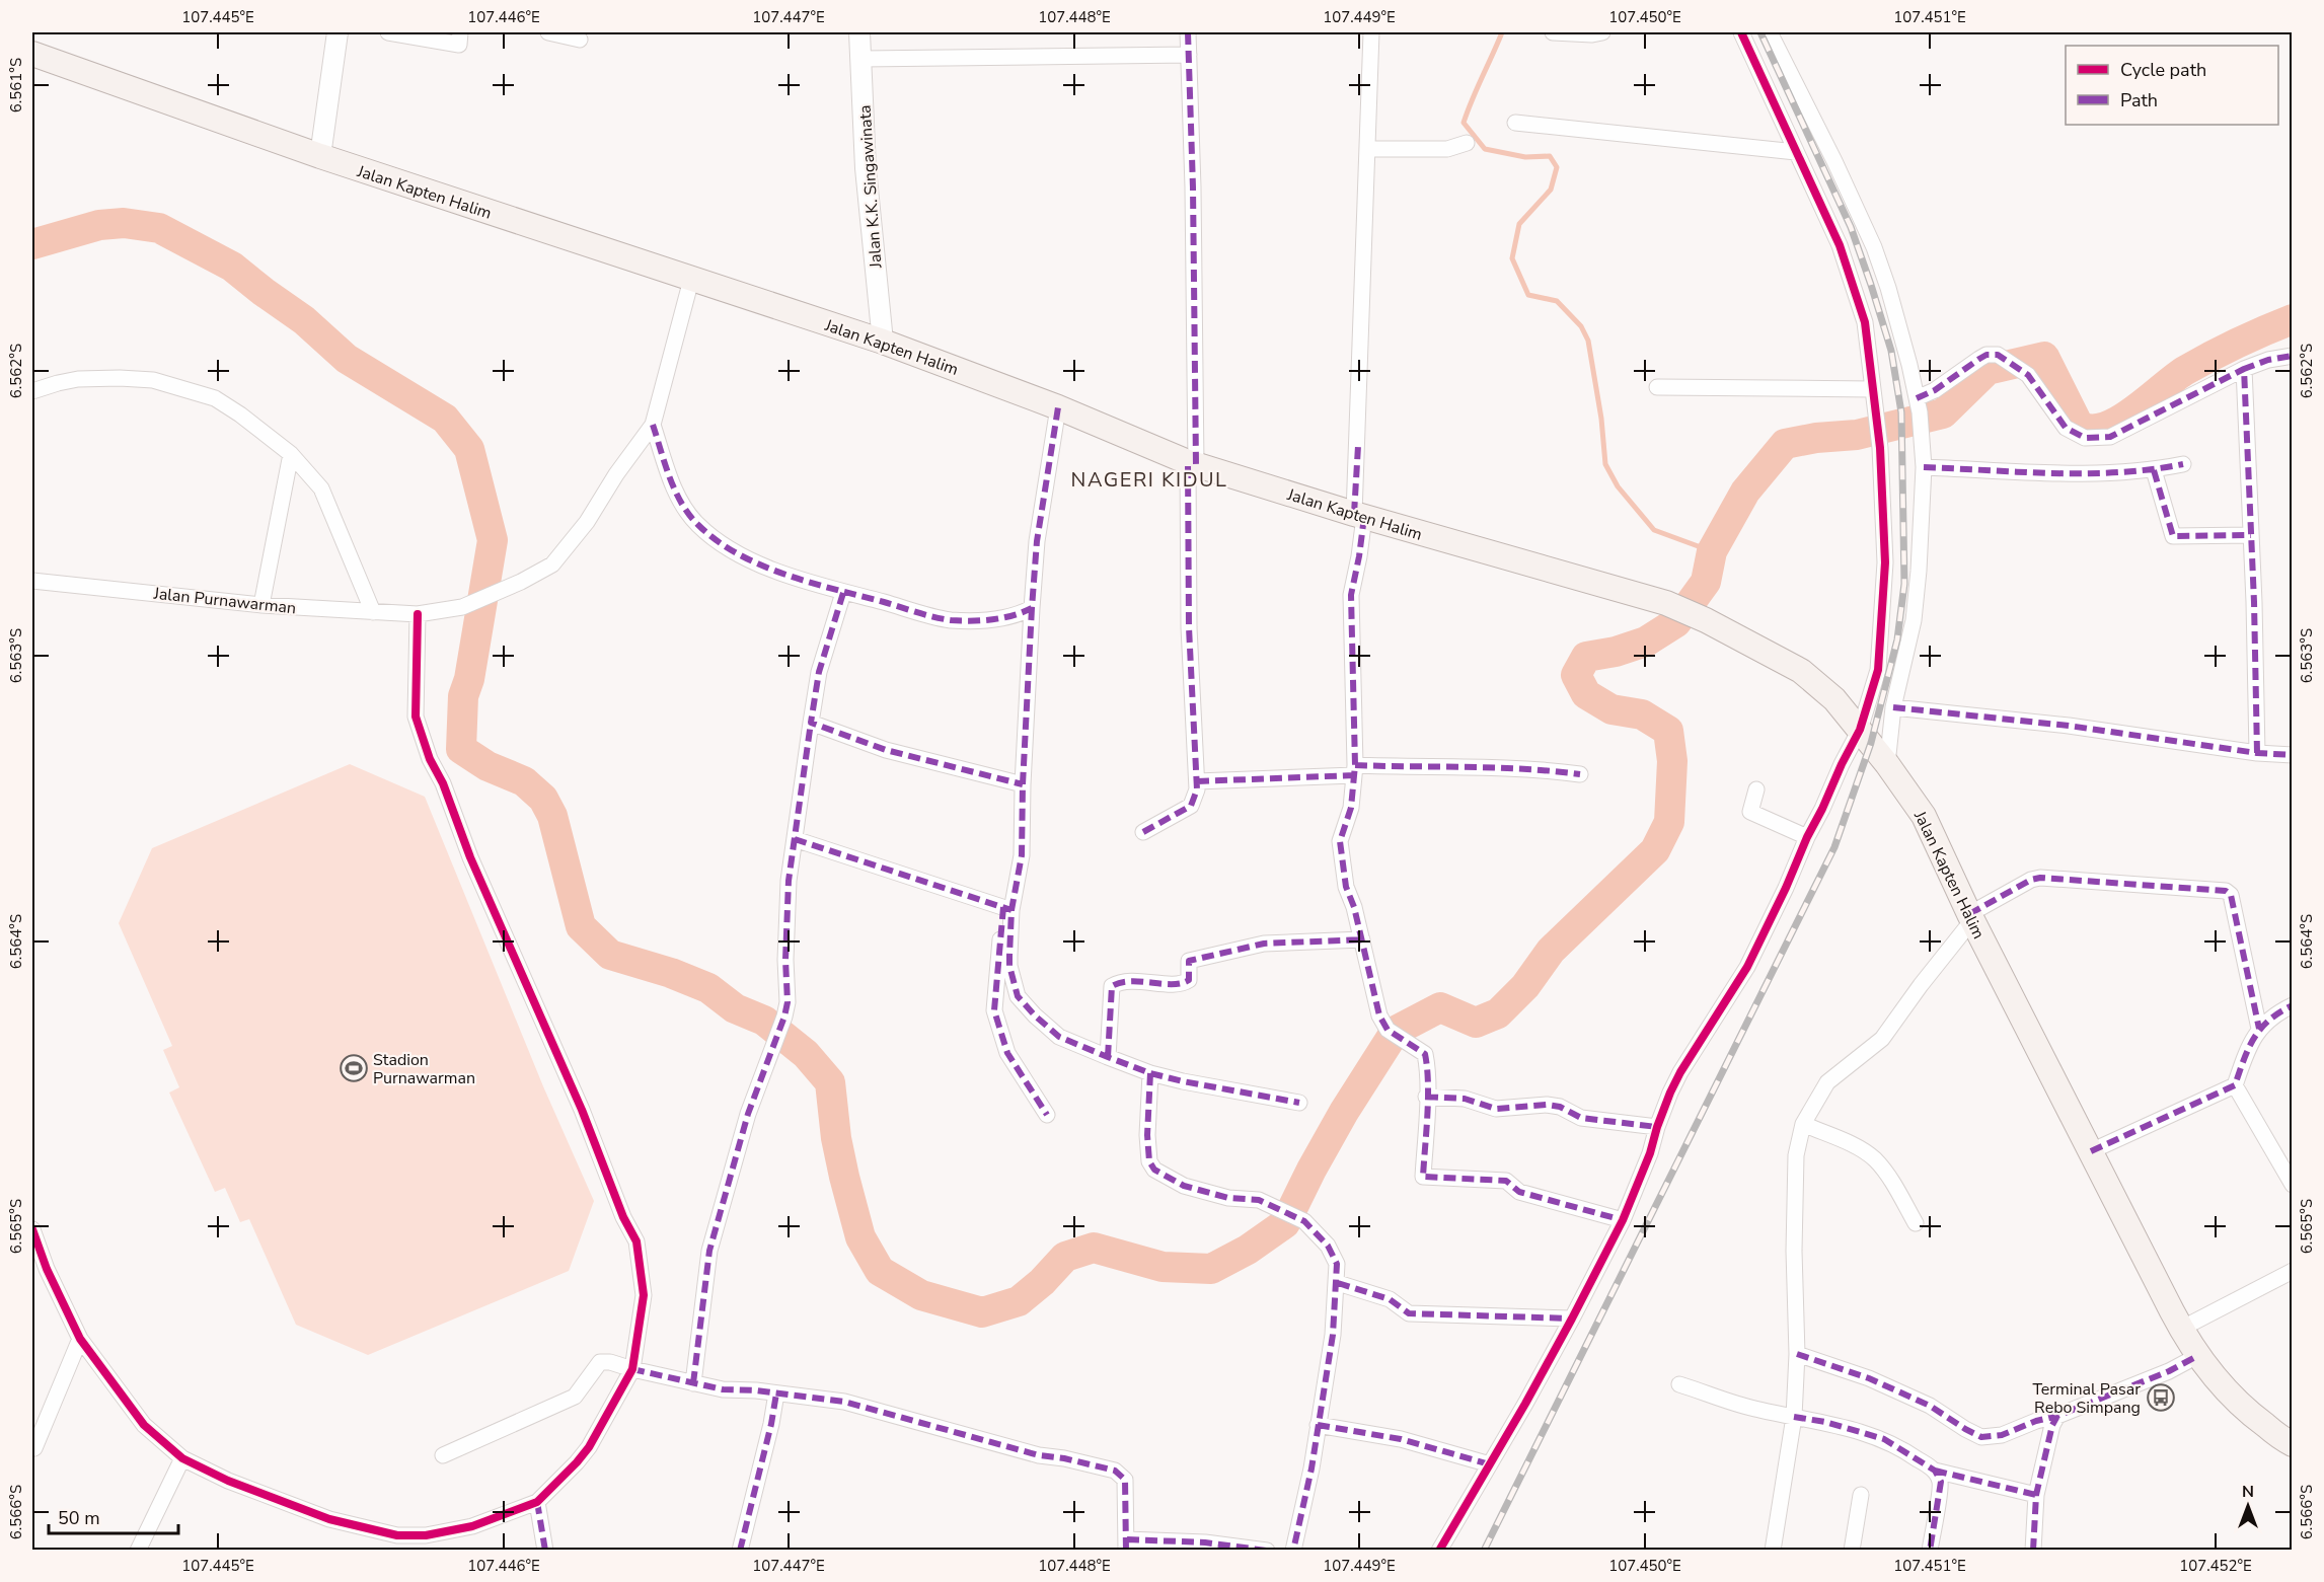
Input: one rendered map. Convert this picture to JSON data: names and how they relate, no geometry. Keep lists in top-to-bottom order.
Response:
{
  "streets": {
    "main road": ["Jalan Kapten Halim"],
    "street": ["Jalan K.K. Singawinata", "Jalan Purnawarman"]
  },
  "crossings": [
    ["Jalan K.K. Singawinata", "Jalan Kapten Halim"]
  ],
  "districts": ["NAGERI KIDUL"],
  "places": {
    "sports": ["Stadion Purnawarman"],
    "bus stop": ["Terminal Pasar Rebo Simpang"]
  },
  "legend": ["Cycle path", "Path"],
  "scale_bar": "50 m",
  "north": "top",
  "coordinates": [
    "107.445°E",
    "107.446°E",
    "107.447°E",
    "107.448°E",
    "107.449°E",
    "107.450°E",
    "107.451°E",
    "6.561°S",
    "6.562°S",
    "6.563°S",
    "6.564°S",
    "6.565°S",
    "6.566°S",
    "107.452°E"
  ]
}
